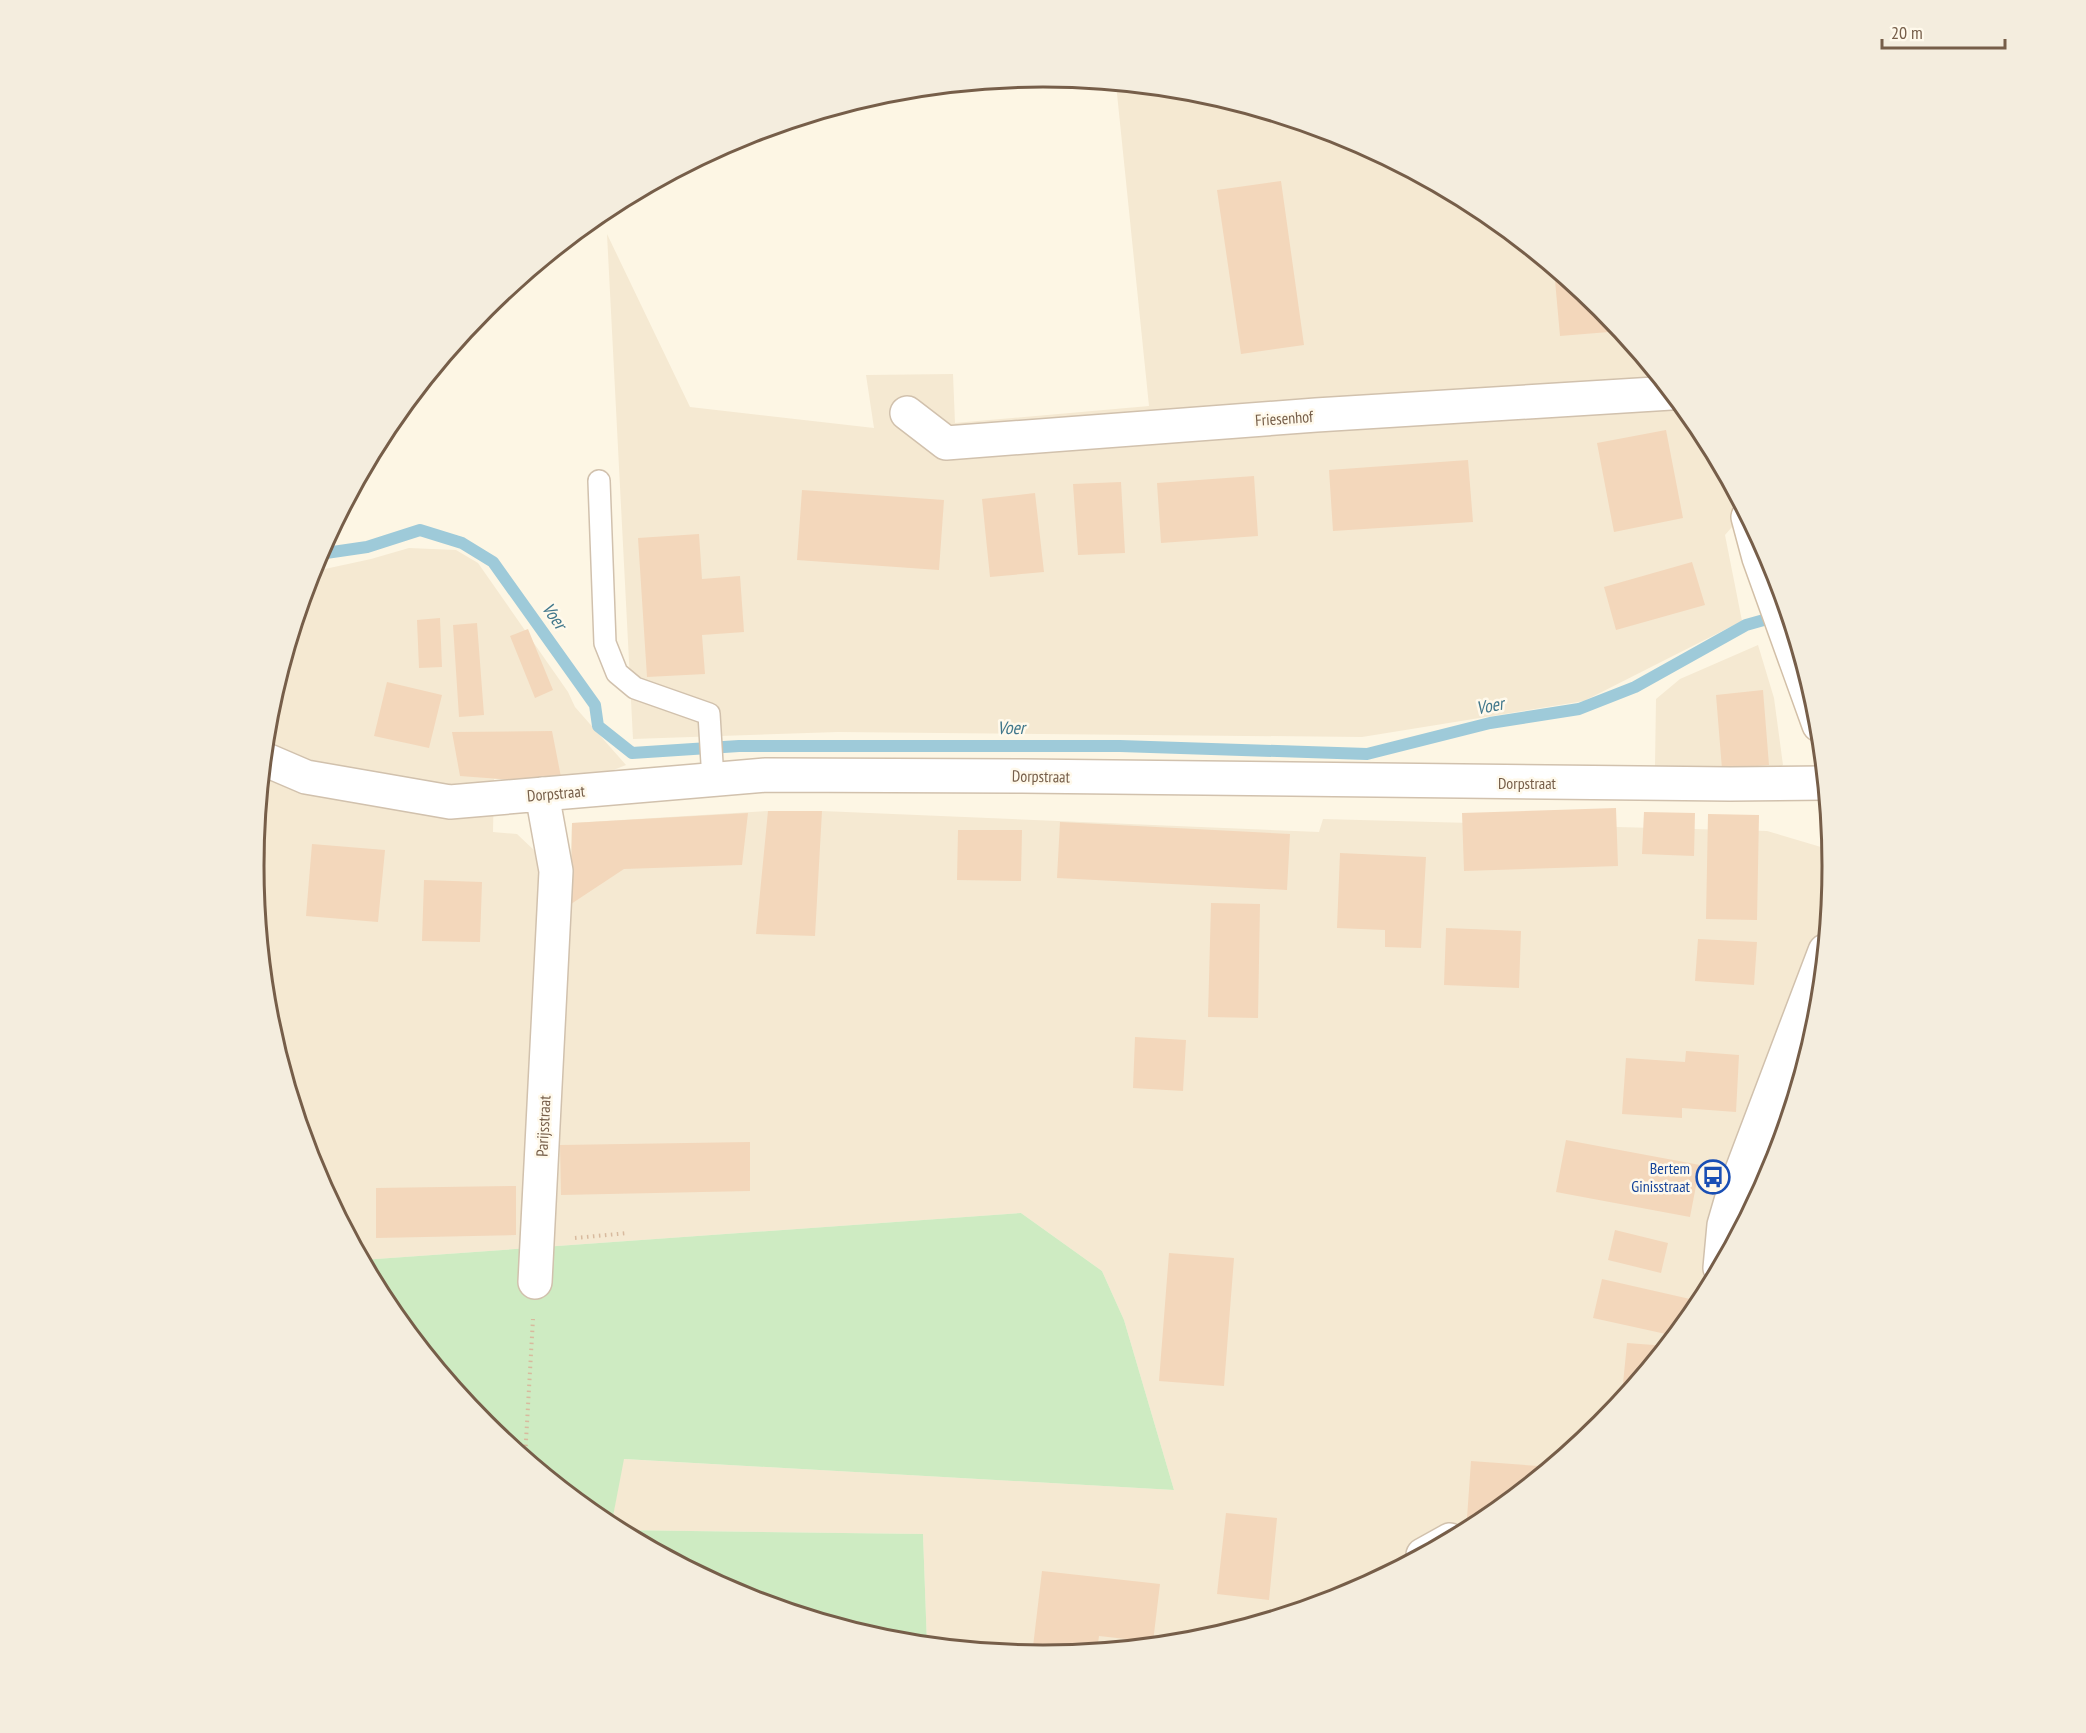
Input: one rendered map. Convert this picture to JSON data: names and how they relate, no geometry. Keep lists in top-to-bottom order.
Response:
{
  "streets": {
    "street": ["Friesenhof", "Dorpstraat", "Parijsstraat"]
  },
  "crossings": [
    ["Dorpstraat", "Parijsstraat"]
  ],
  "water": ["Voer"],
  "places": {
    "bus stop": ["Bertem Ginisstraat"]
  },
  "scale_bar": "20 m"
}
